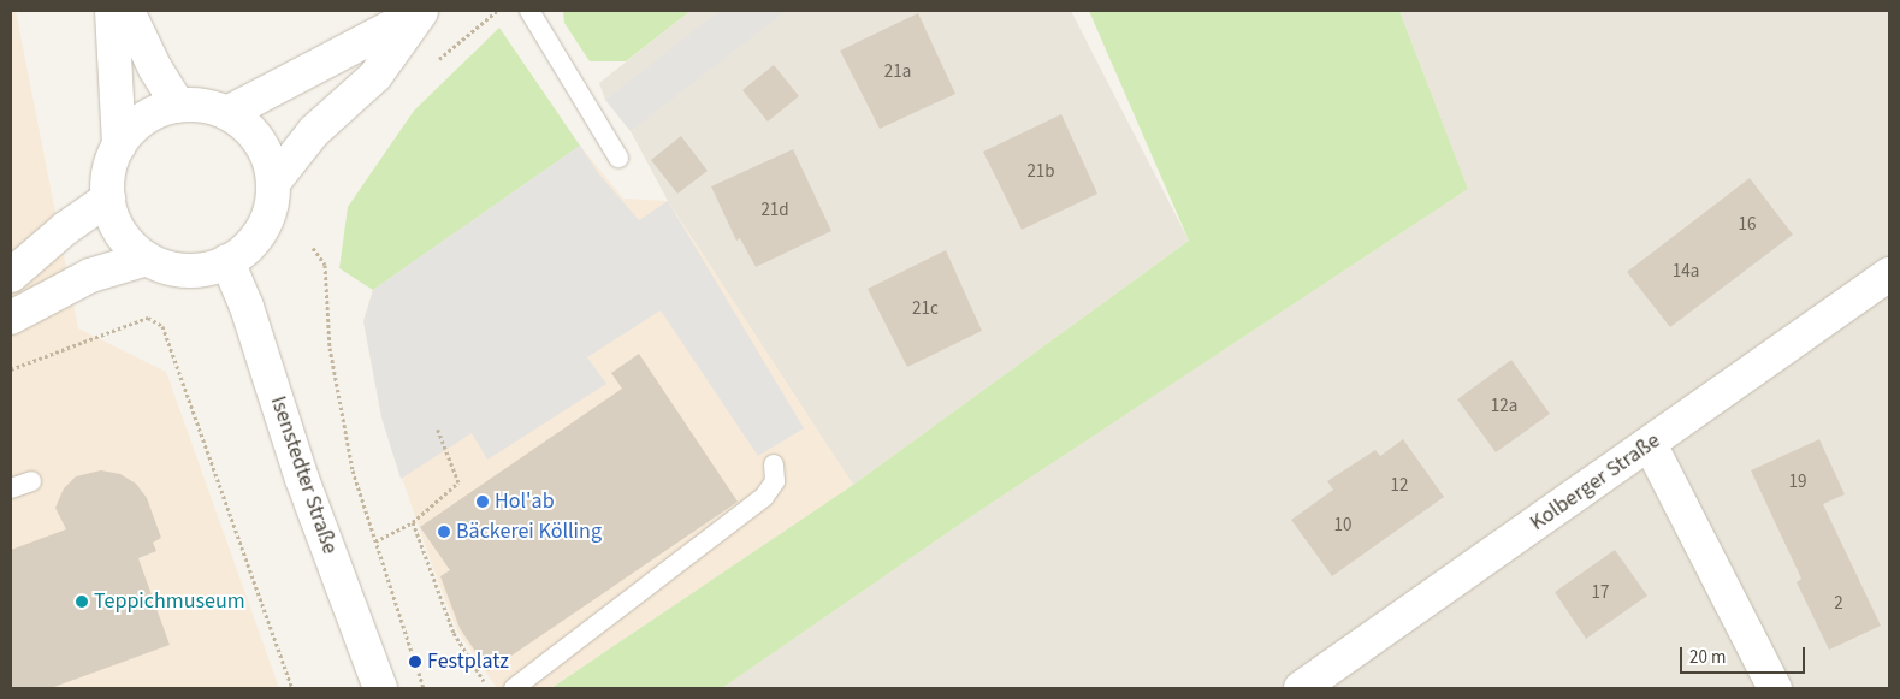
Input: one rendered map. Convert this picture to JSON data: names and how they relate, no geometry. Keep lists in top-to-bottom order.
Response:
{
  "streets": {
    "street": ["Isenstedter Straße", "Kolberger Straße"]
  },
  "places": [
    "Hol'ab",
    "Bäckerei Kölling",
    "Teppichmuseum",
    "Festplatz"
  ],
  "house_numbers": [
    "21a",
    "21b",
    "21d",
    "16",
    "14a",
    "21c",
    "12a",
    "19",
    "12",
    "10",
    "17",
    "2"
  ],
  "scale_bar": "20 m"
}
